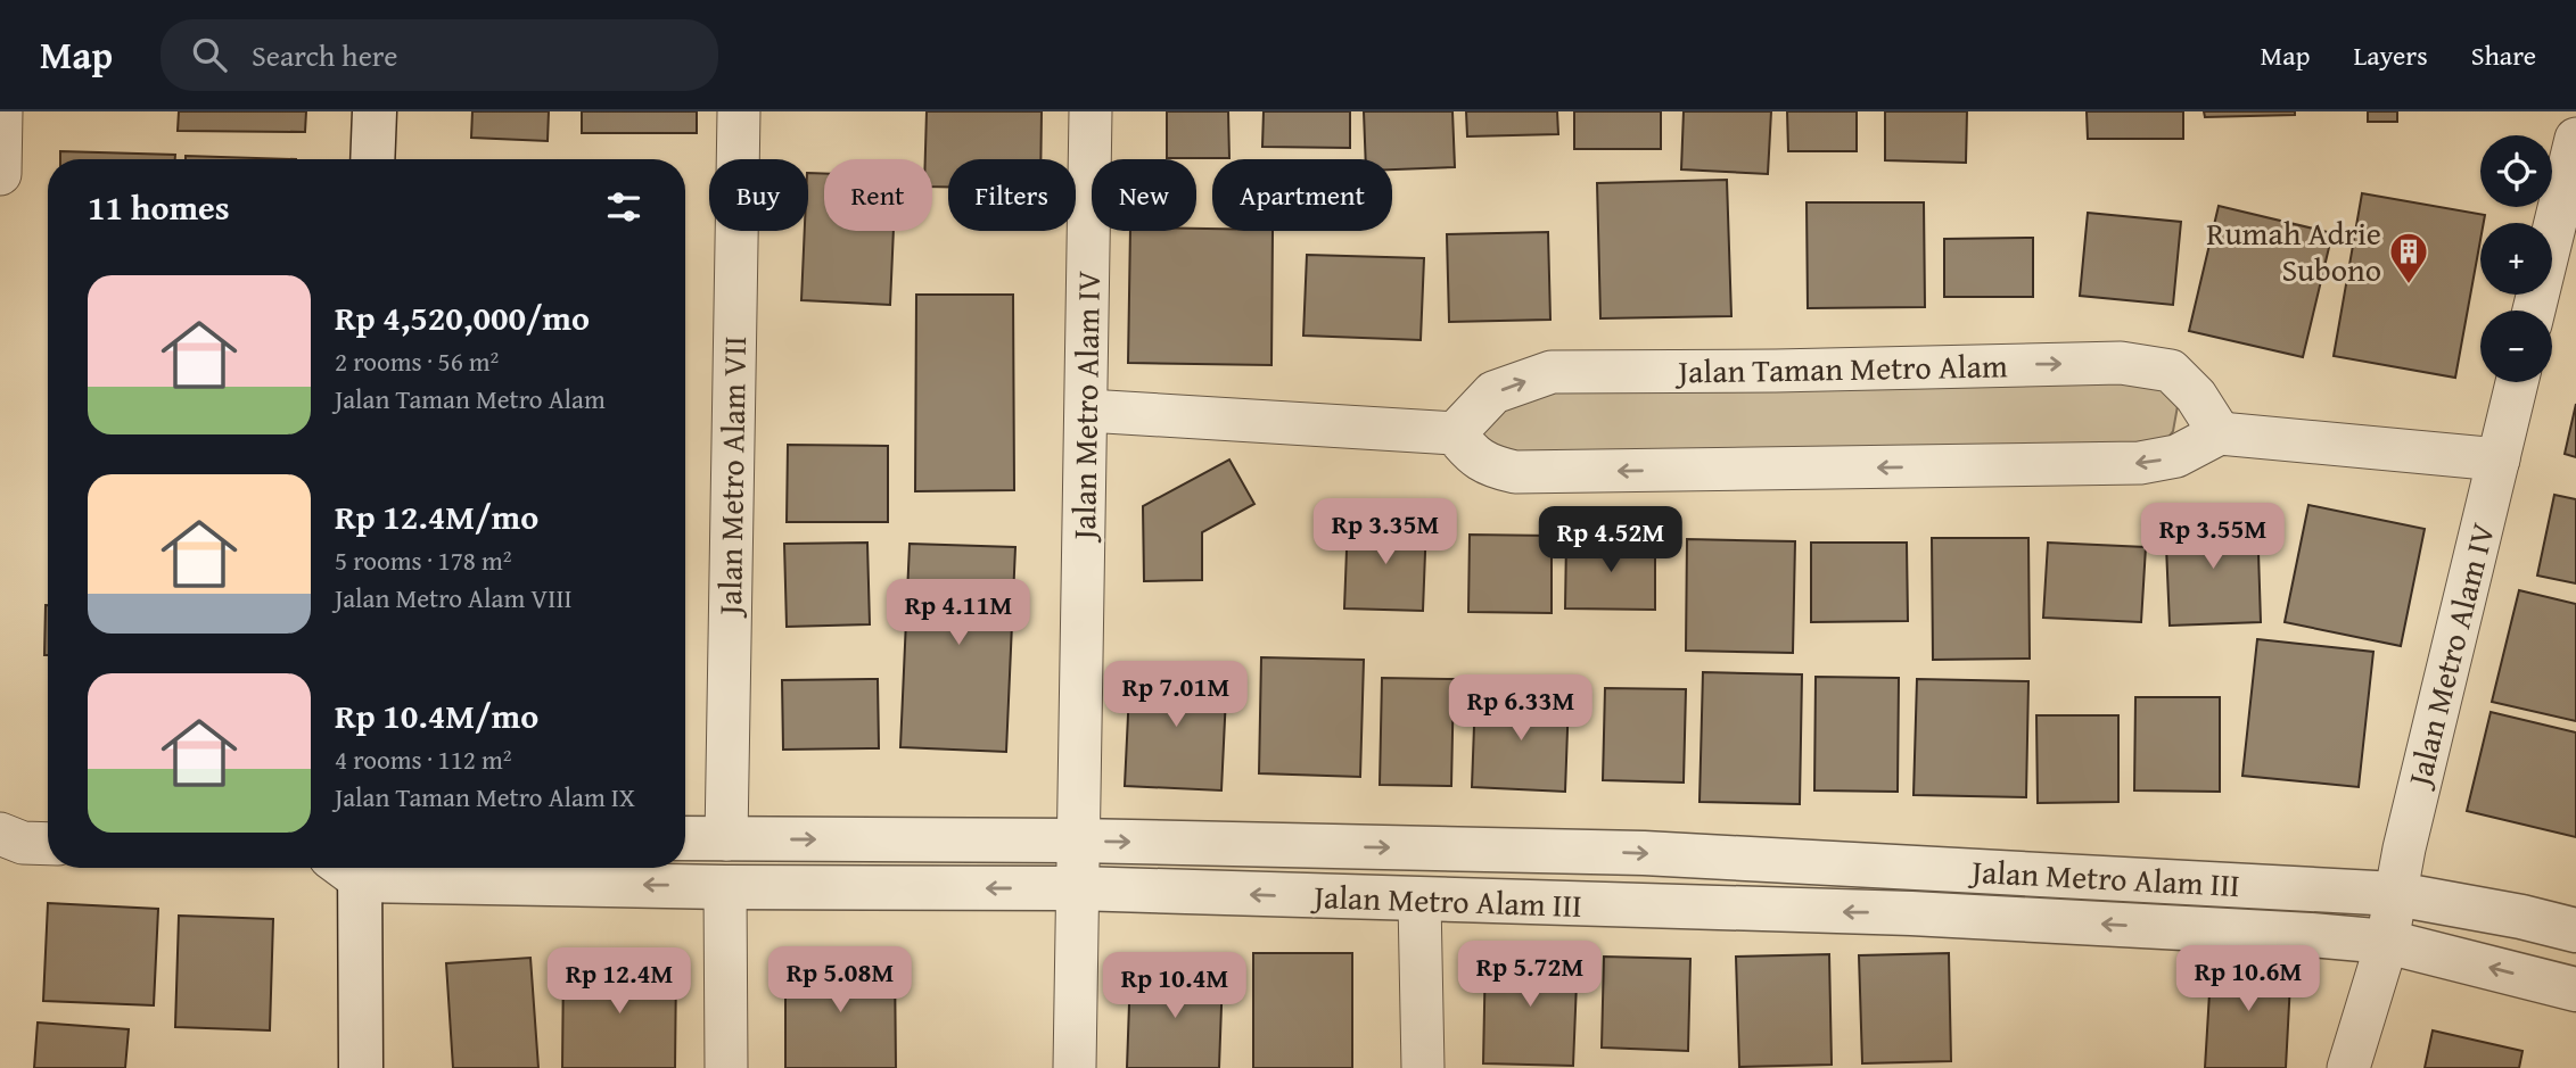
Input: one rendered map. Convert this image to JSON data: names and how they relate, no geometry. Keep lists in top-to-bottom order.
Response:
{
  "streets": {
    "street": [
      "Jalan Taman Metro Alam",
      "Jalan Metro Alam IV",
      "Jalan Metro Alam VII",
      "Jalan Metro Alam III"
    ]
  },
  "crossings": [
    ["Jalan Metro Alam IV", "Jalan Metro Alam III"],
    ["Jalan Metro Alam VII", "Jalan Metro Alam III"]
  ],
  "places": {
    "building": ["Rumah Adrie Subono"]
  },
  "page": {
    "header": "Map",
    "search": "Search here",
    "nav": ["Map", "Layers", "Share"],
    "map_buttons": ["+", "−"],
    "chip": [
      "Buy",
      "Rent",
      "Filters",
      "New",
      "Apartment"
    ],
    "heading": "11 homes",
    "list": [
      {
        "name": "Rp 4,520,000/mo",
        "note": "2 rooms · 56 m² · Jalan Taman Metro Alam"
      },
      {
        "name": "Rp 12.4M/mo",
        "note": "5 rooms · 178 m² · Jalan Metro Alam VIII"
      },
      {
        "name": "Rp 10.4M/mo",
        "note": "4 rooms · 112 m² · Jalan Taman Metro Alam IX"
      }
    ],
    "price": [
      "Rp 3.35M",
      "Rp 3.55M",
      "Rp 4.52M",
      "Rp 4.11M",
      "Rp 7.01M",
      "Rp 6.33M",
      "Rp 5.72M",
      "Rp 10.6M",
      "Rp 5.08M",
      "Rp 12.4M",
      "Rp 10.4M"
    ]
  }
}
